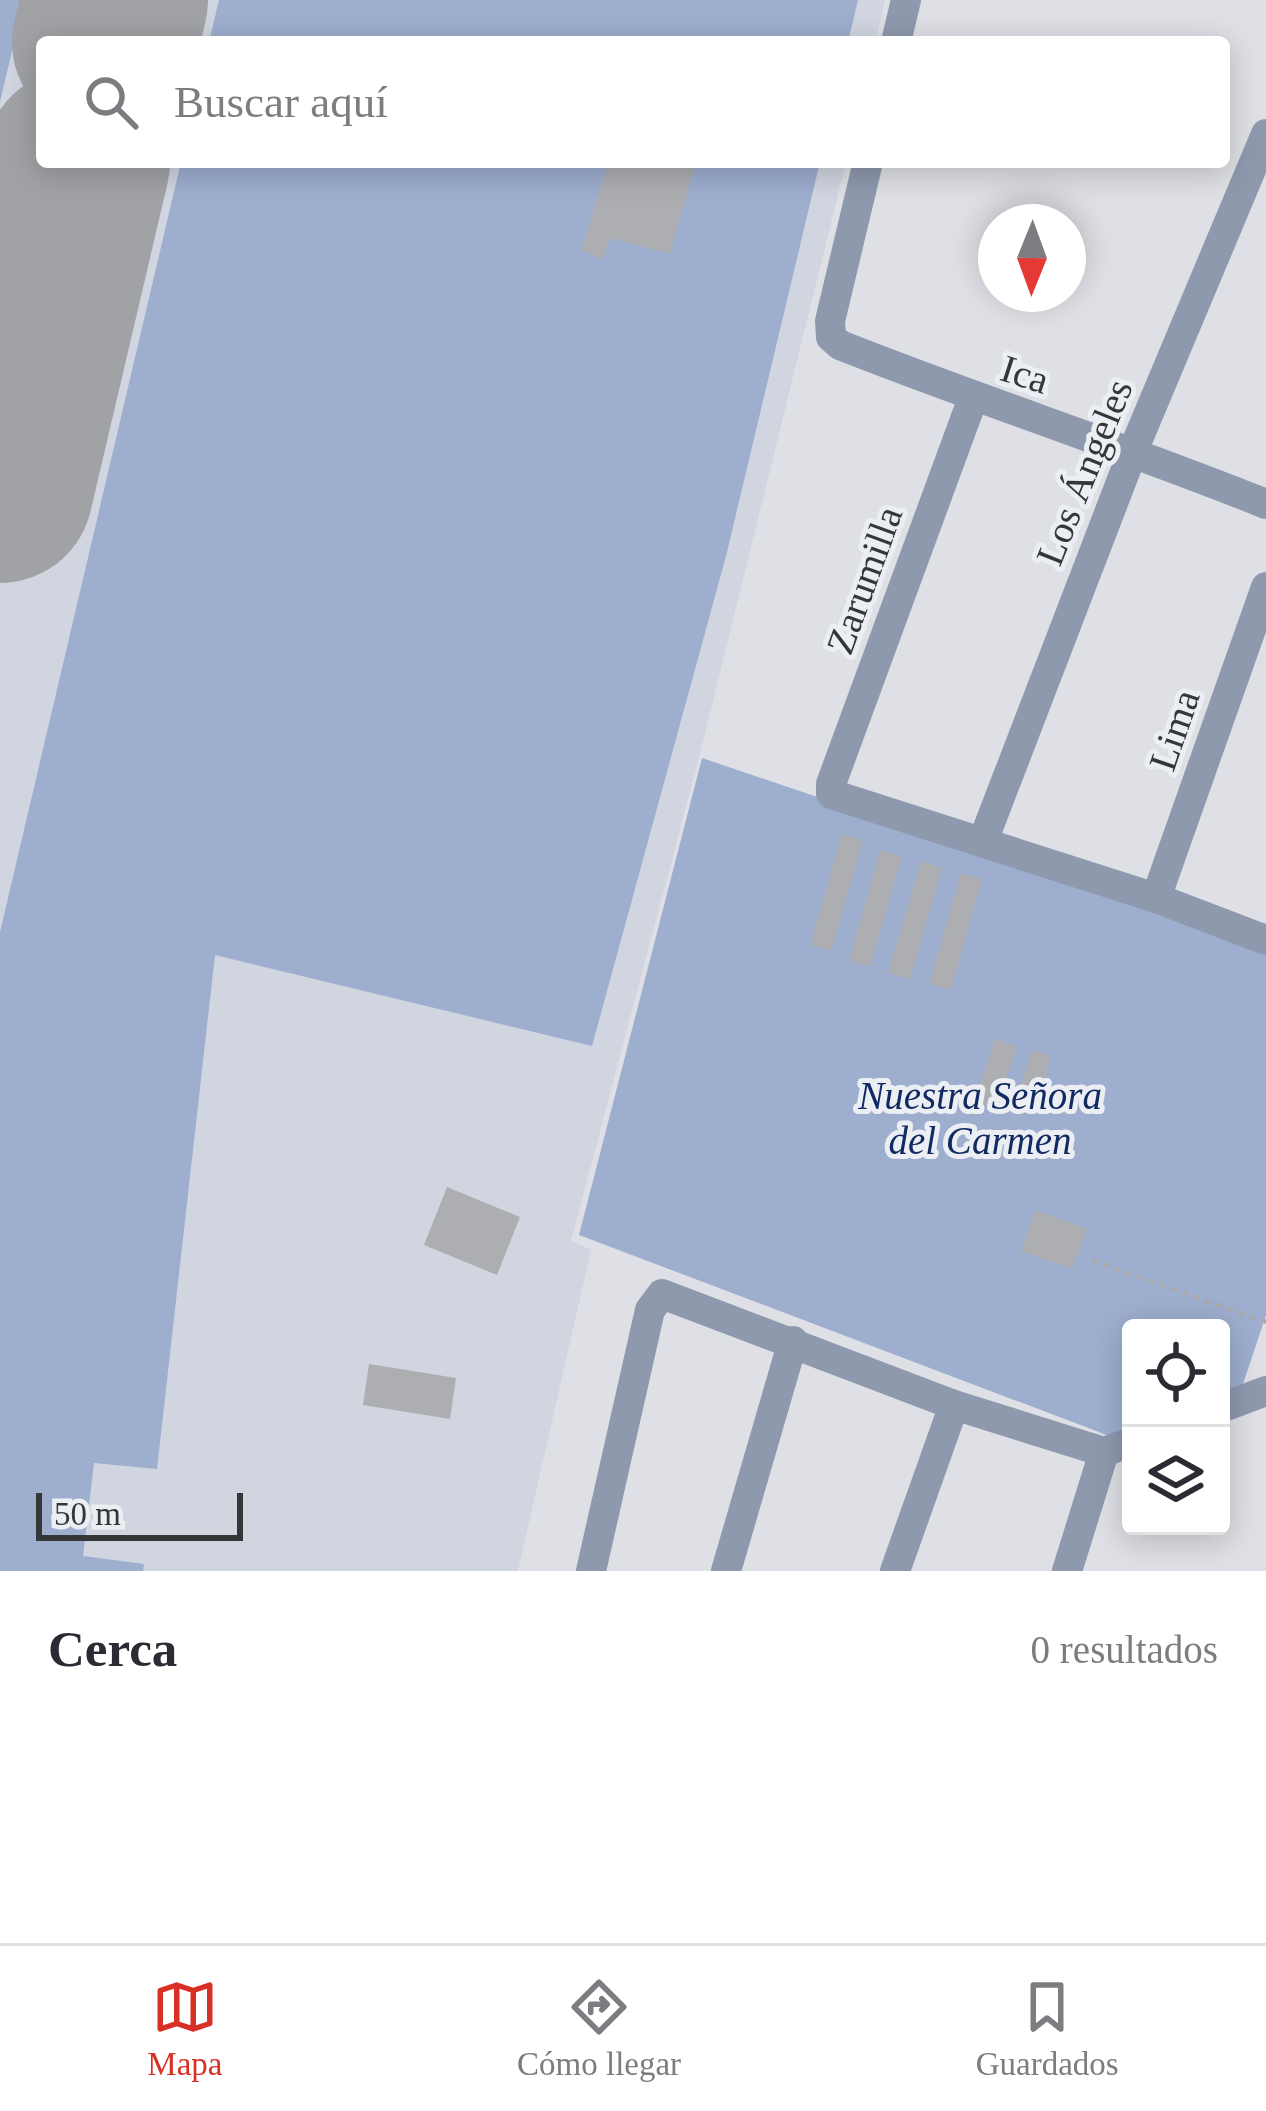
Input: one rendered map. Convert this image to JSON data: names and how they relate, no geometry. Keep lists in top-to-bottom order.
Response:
{
  "streets": {
    "street": [
      "Ica",
      "Los Ángeles",
      "Zarumilla",
      "Lima"
    ]
  },
  "crossings": [
    ["Ica", "Los Ángeles"],
    ["Ica", "Zarumilla"],
    ["Los Ángeles", "Zarumilla"]
  ],
  "parks": ["Nuestra Señora del Carmen"],
  "scale_bar": "50 m",
  "north": "bottom",
  "page": {
    "search": "Buscar aquí",
    "scale": "50 m",
    "heading": ["Cerca", "0 resultados"],
    "nav": ["Mapa", "Cómo llegar", "Guardados"]
  }
}
